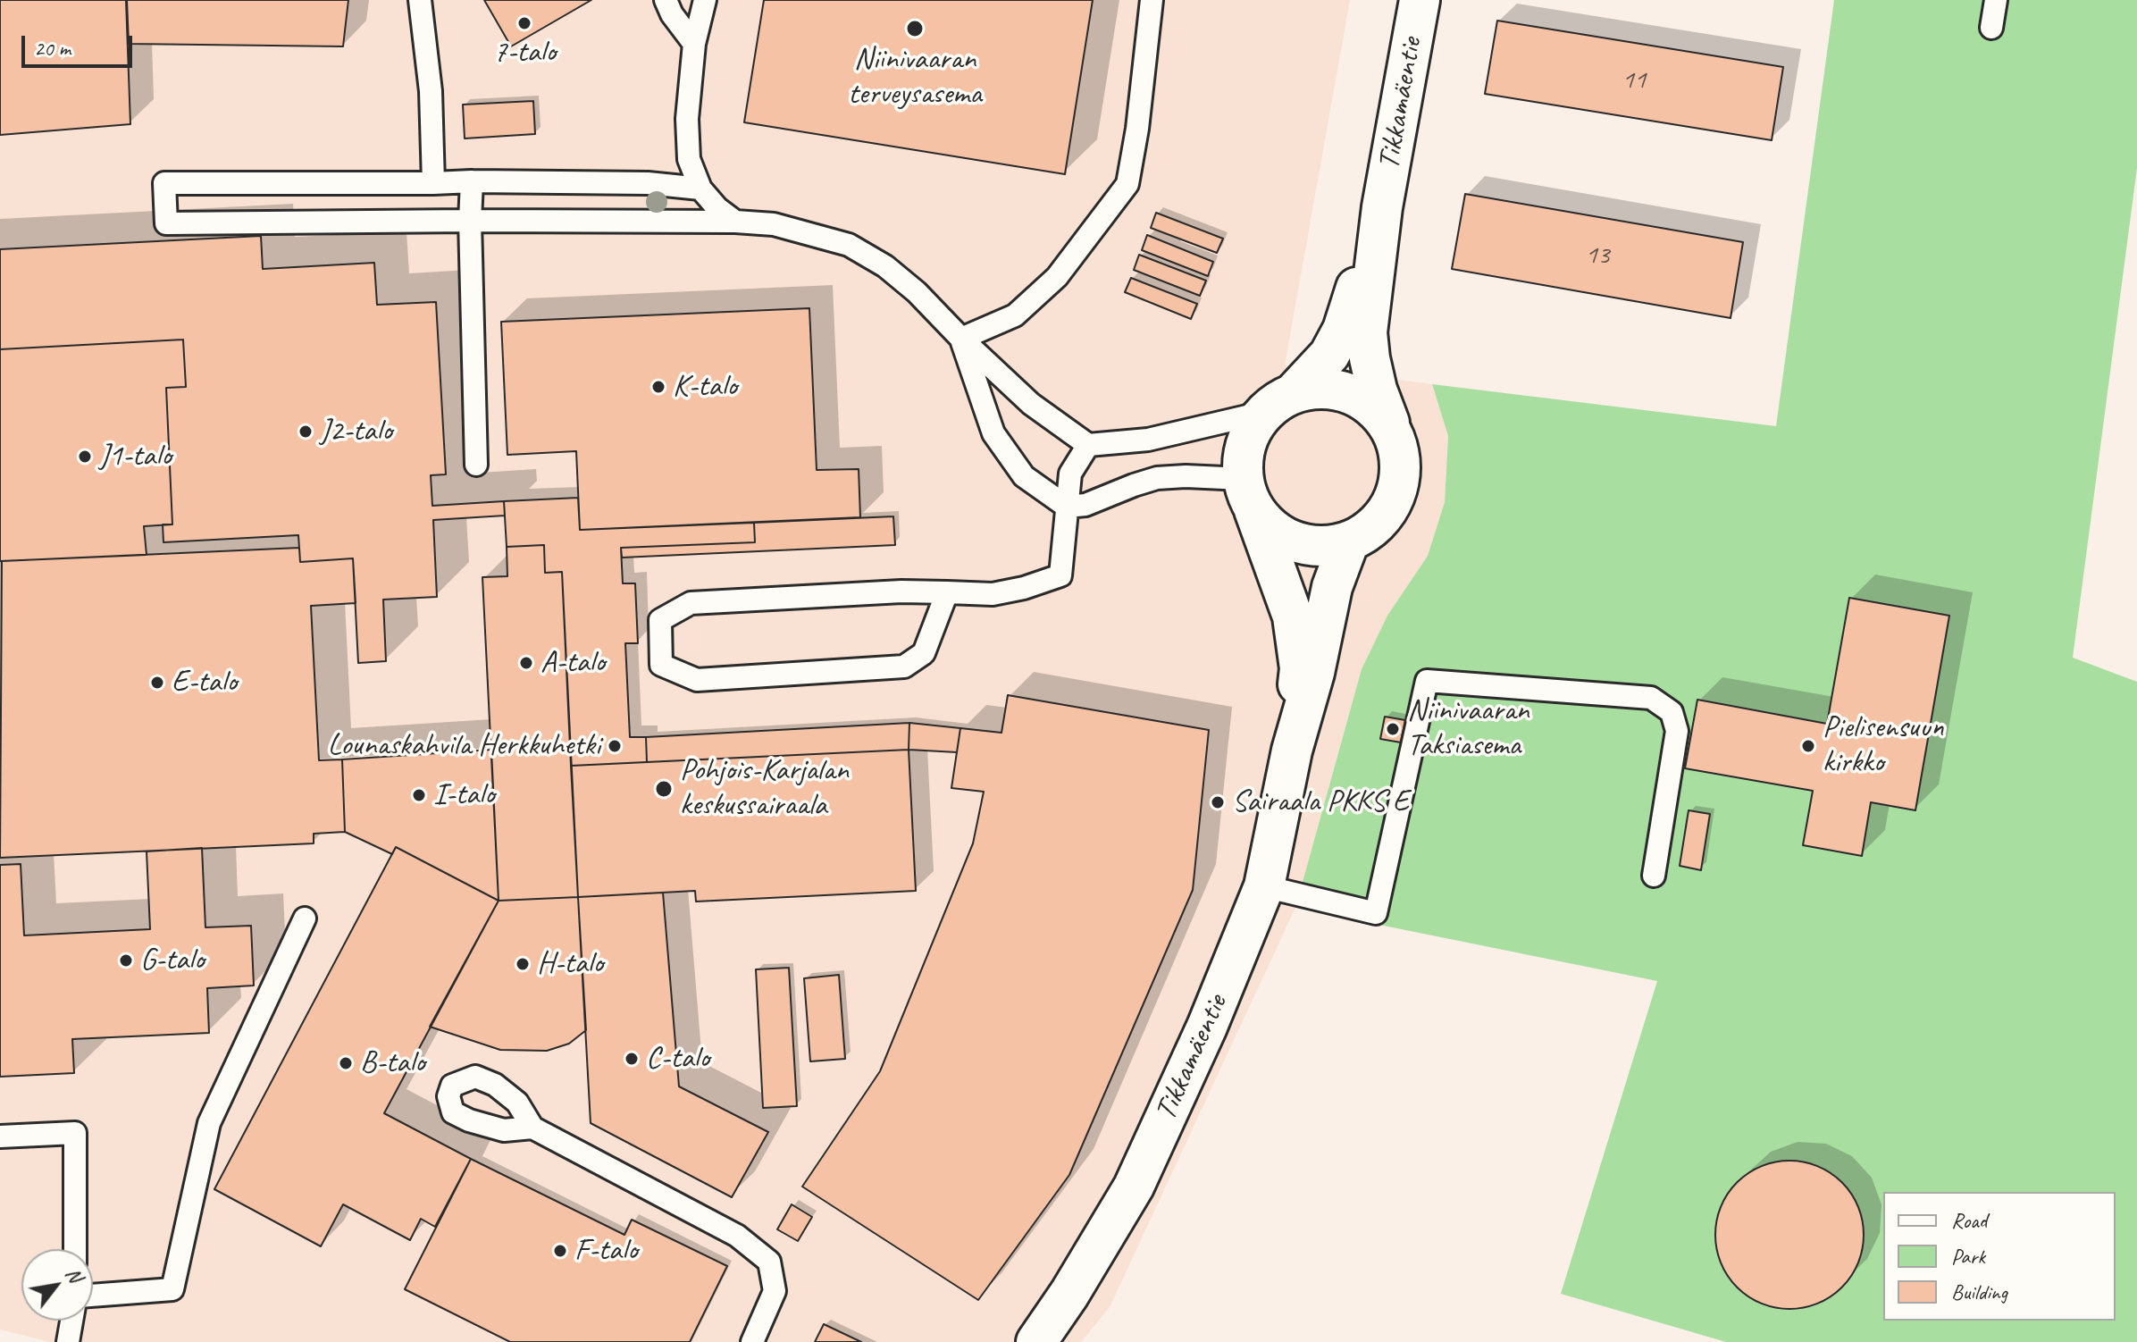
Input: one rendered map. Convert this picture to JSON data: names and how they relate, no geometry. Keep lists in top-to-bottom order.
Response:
{
  "streets": {
    "street": ["Tikkamäentie"]
  },
  "places": [
    "7-talo",
    "Niinivaaran terveysasema",
    "K-talo",
    "J2-talo",
    "J1-talo",
    "A-talo",
    "E-talo",
    "Niinivaaran Taksiasema",
    "Lounaskahvila Herkkuhetki",
    "Pielisensuun kirkko",
    "Pohjois-Karjalan keskussairaala",
    "I-talo",
    "Sairaala PKKS E",
    "G-talo",
    "H-talo",
    "C-talo",
    "B-talo",
    "F-talo"
  ],
  "house_numbers": ["11", "13"],
  "legend": ["Road", "Park", "Building"],
  "scale_bar": "20 m",
  "north": "top right"
}
